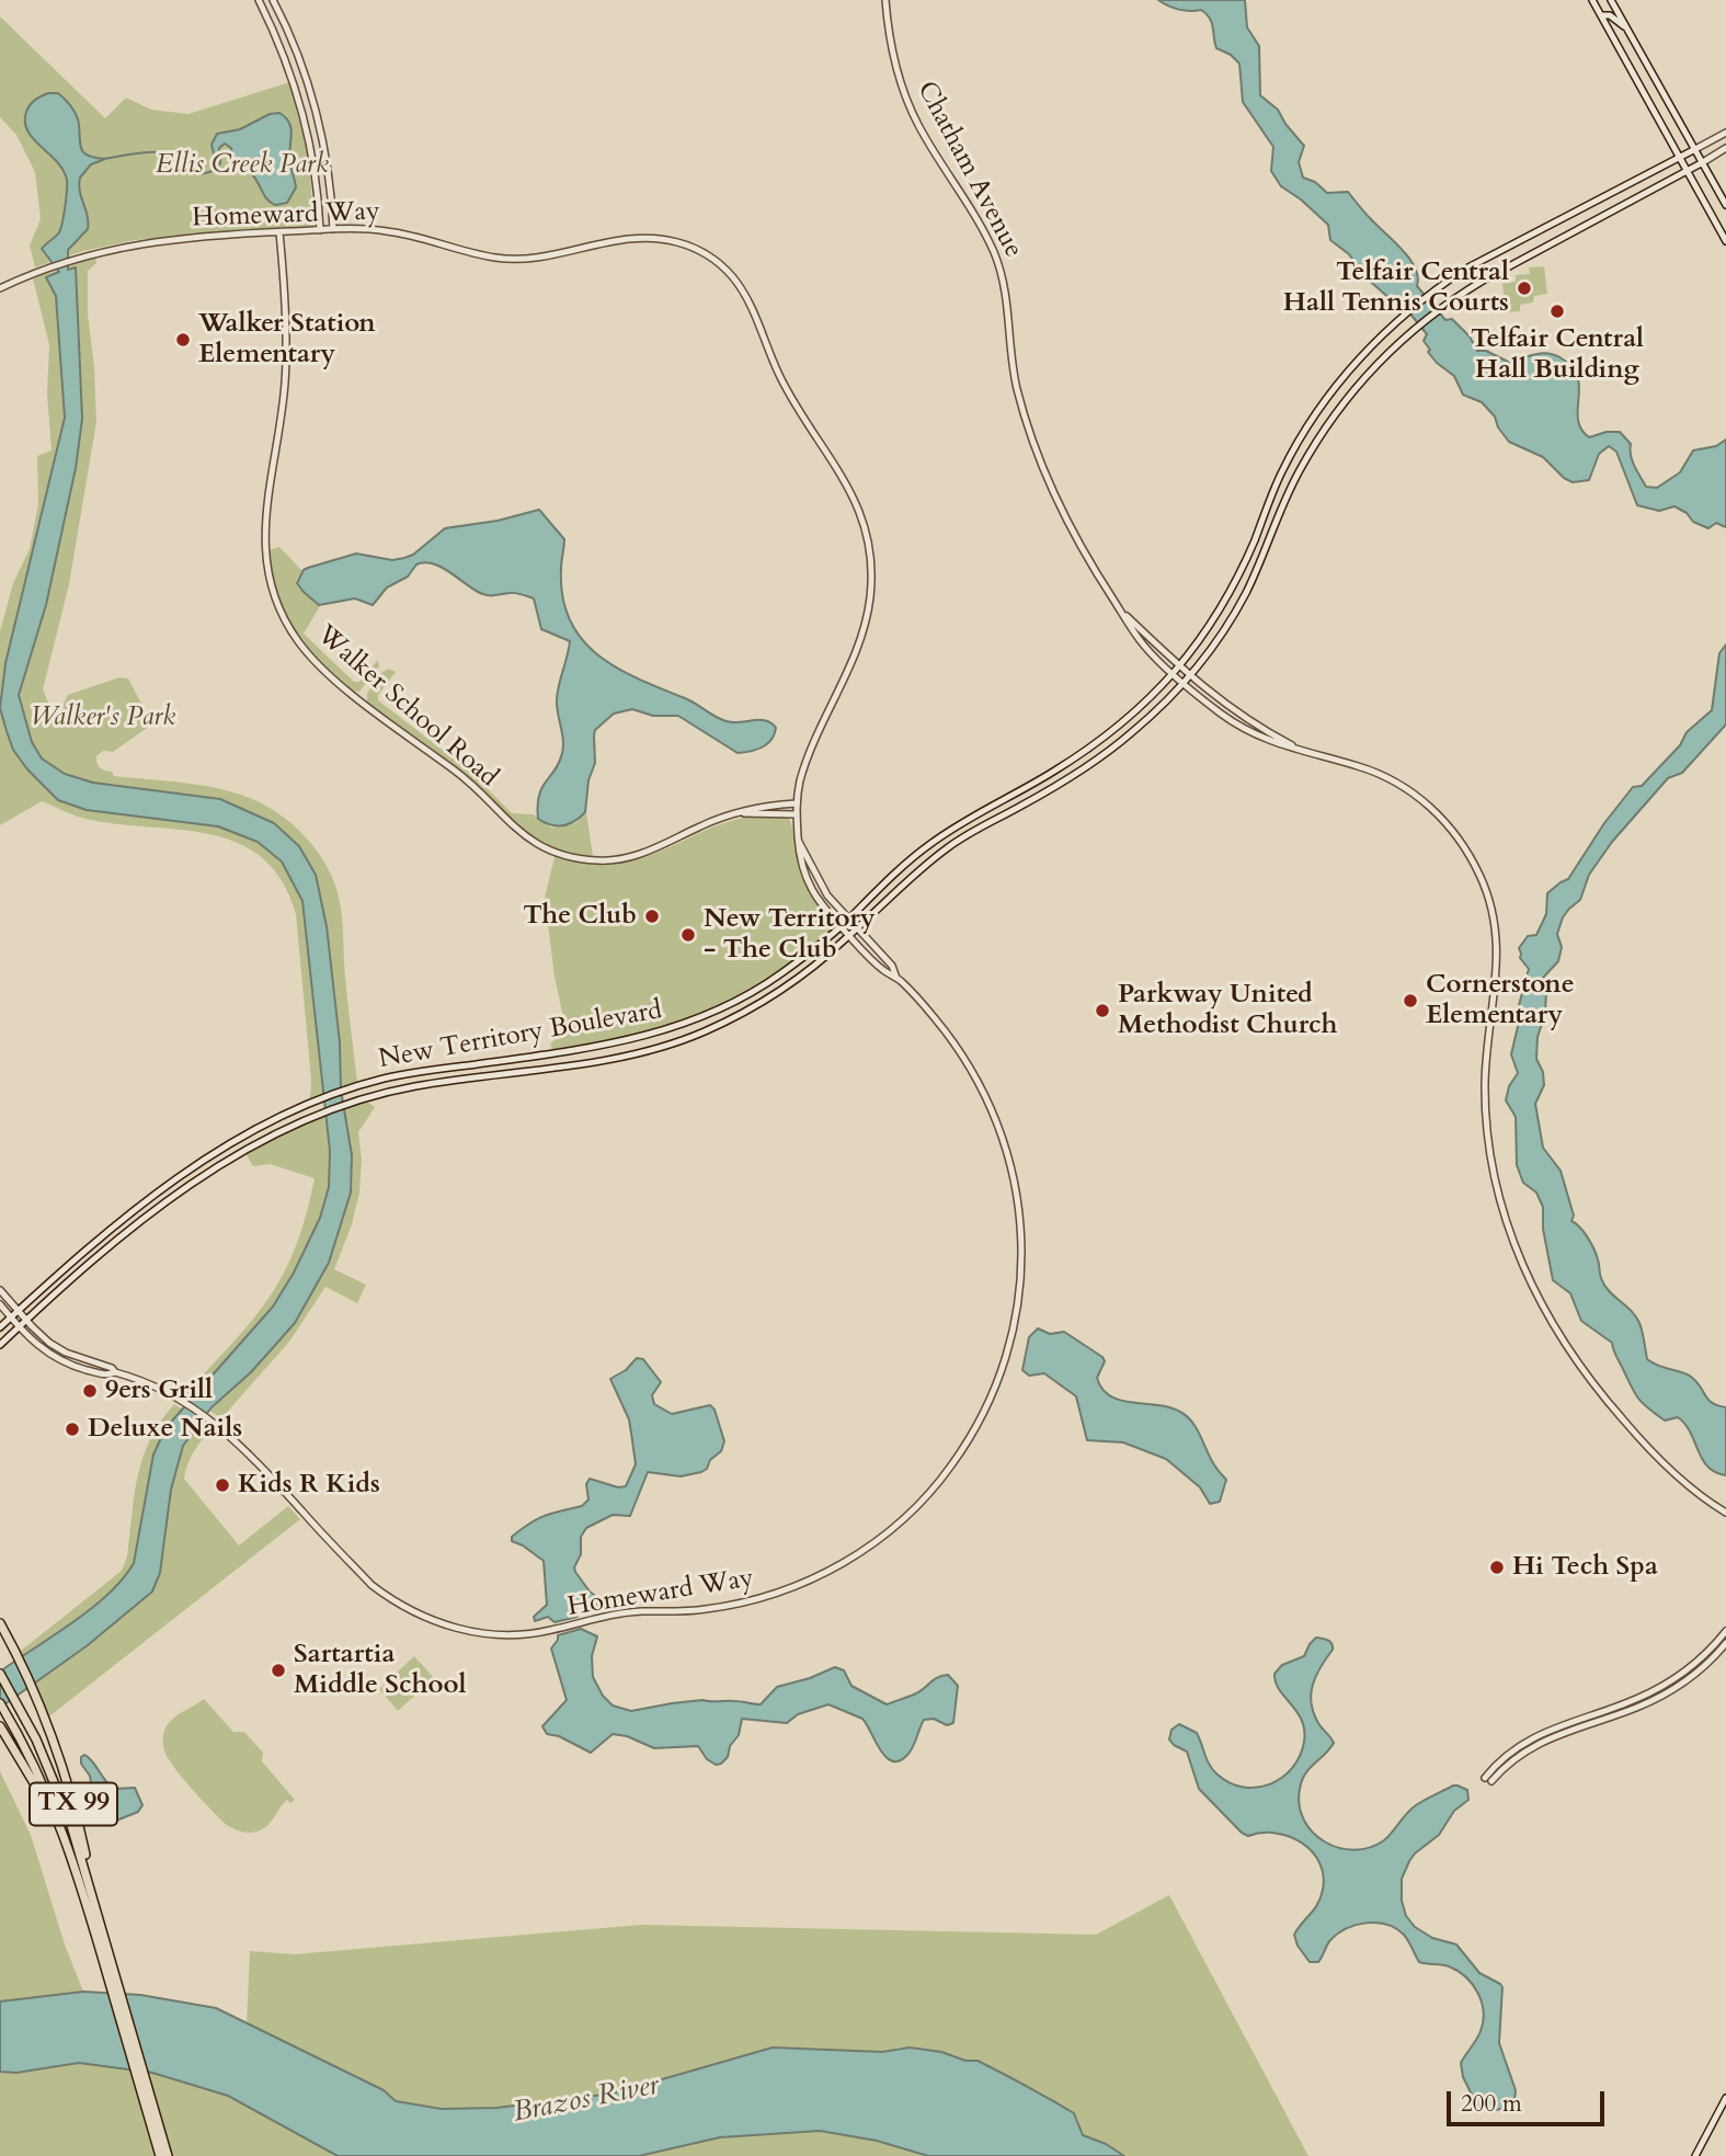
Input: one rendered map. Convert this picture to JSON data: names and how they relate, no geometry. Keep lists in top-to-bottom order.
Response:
{
  "streets": {
    "highway": ["TX 99"],
    "street": [
      "Chatham Avenue",
      "Homeward Way",
      "Walker School Road",
      "New Territory Boulevard"
    ]
  },
  "crossings": [
    ["Chatham Avenue", "New Territory Boulevard"],
    ["Homeward Way", "Walker School Road"],
    ["Homeward Way", "New Territory Boulevard"]
  ],
  "water": ["Brazos River"],
  "parks": ["Ellis Creek Park", "Walker's Park"],
  "places": [
    "Telfair Central Hall Tennis Courts",
    "Telfair Central Hall Building",
    "Walker Station Elementary",
    "The Club",
    "New Territory - The Club",
    "Cornerstone Elementary",
    "Parkway United Methodist Church",
    "9ers Grill",
    "Deluxe Nails",
    "Kids R Kids",
    "Hi Tech Spa",
    "Sartartia Middle School"
  ],
  "scale_bar": "200 m"
}
